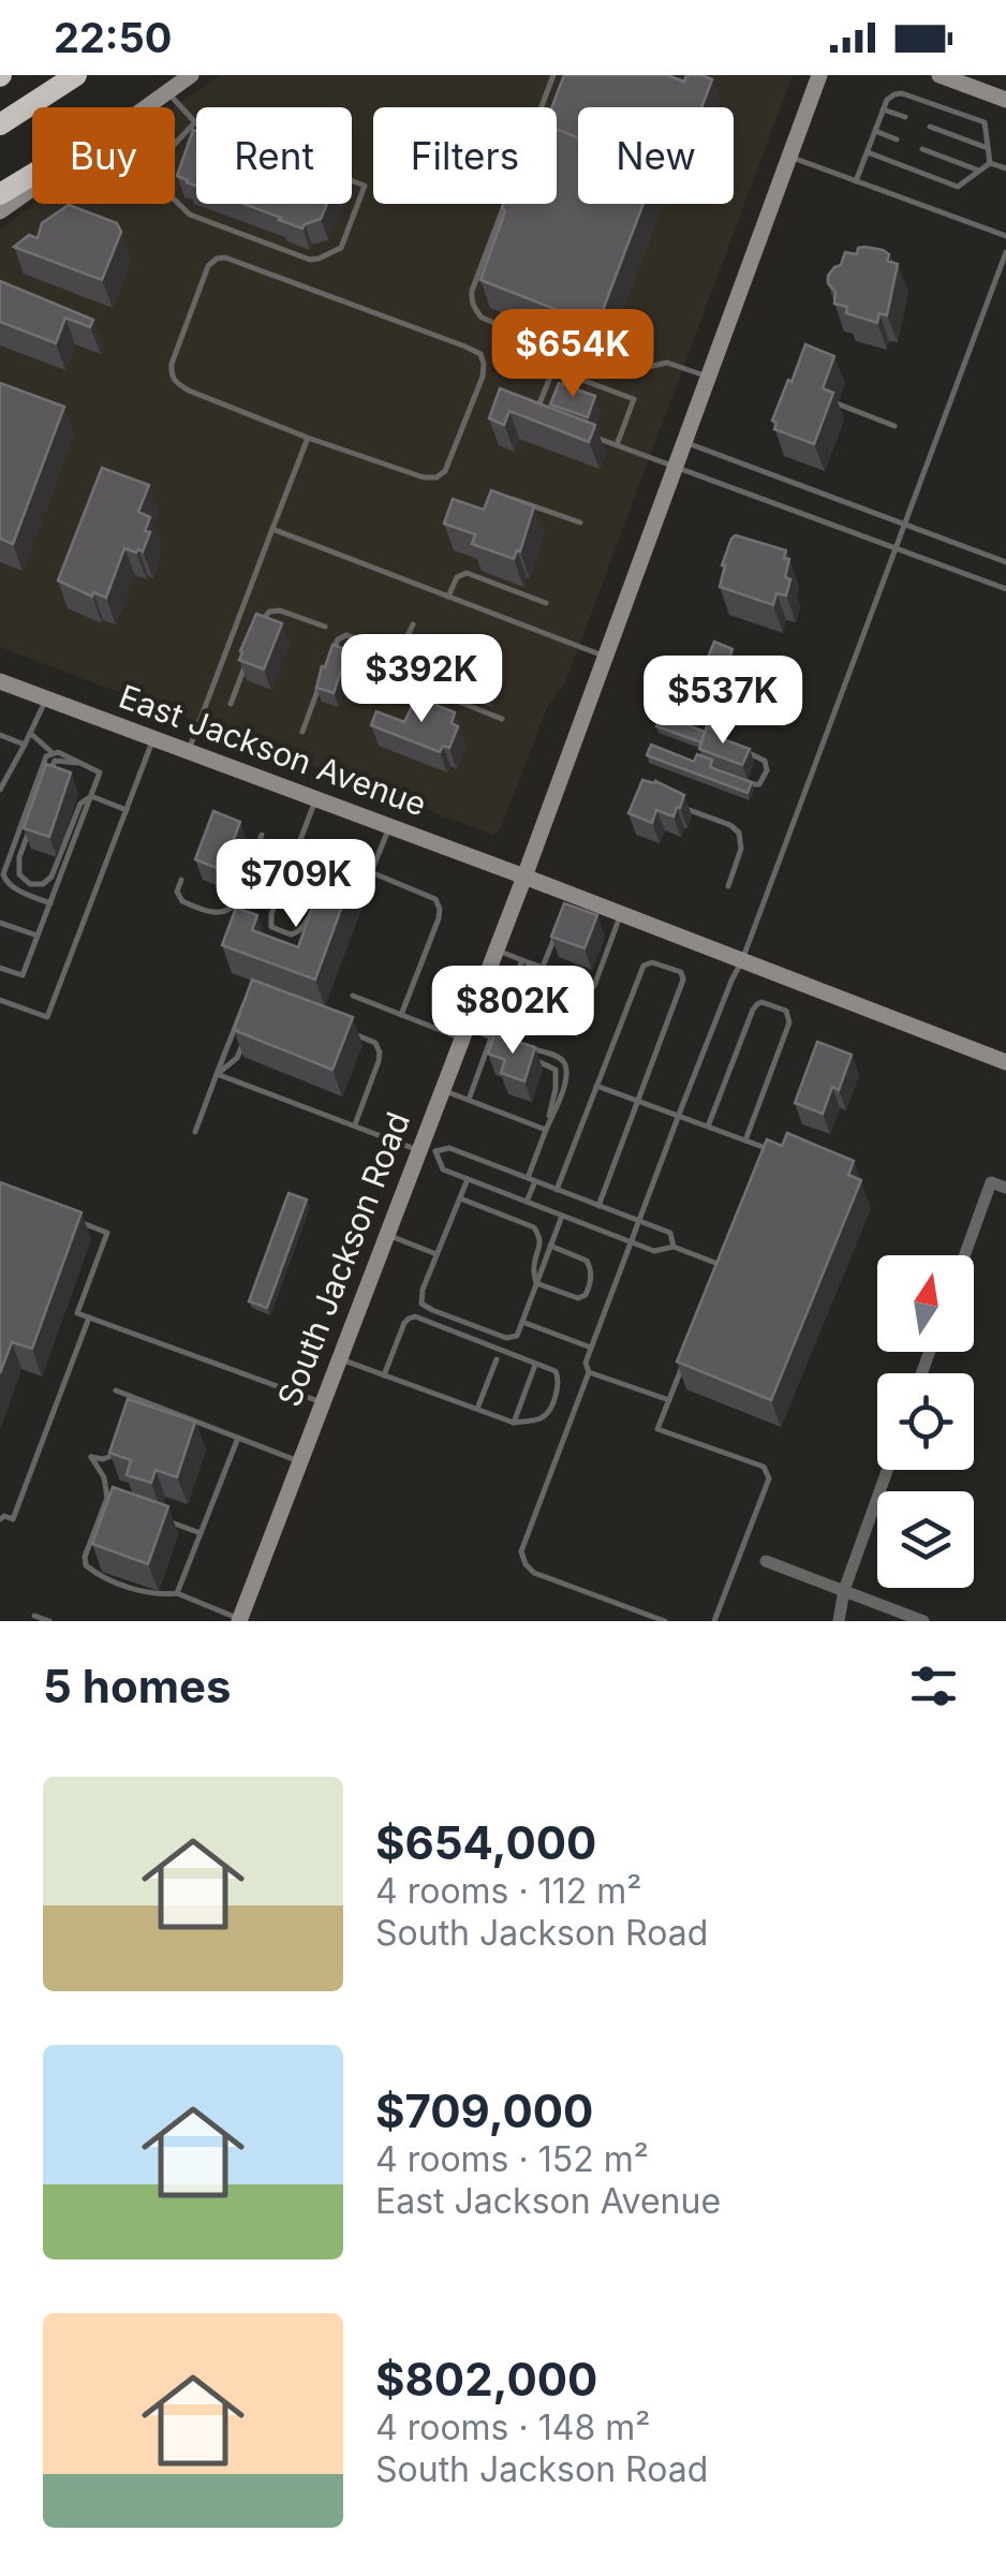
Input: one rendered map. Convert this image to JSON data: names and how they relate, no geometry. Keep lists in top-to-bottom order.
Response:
{
  "streets": {
    "main road": ["East Jackson Avenue", "South Jackson Road"]
  },
  "crossings": [
    ["East Jackson Avenue", "South Jackson Road"]
  ],
  "north": "top",
  "page": {
    "status": "22:50",
    "chip": [
      "Buy",
      "Rent",
      "Filters",
      "New"
    ],
    "price": [
      "$654K",
      "$392K",
      "$537K",
      "$709K",
      "$802K"
    ],
    "heading": "5 homes",
    "list": [
      {
        "name": "$654,000",
        "note": "4 rooms · 112 m² · South Jackson Road"
      },
      {
        "name": "$709,000",
        "note": "4 rooms · 152 m² · East Jackson Avenue"
      },
      {
        "name": "$802,000",
        "note": "4 rooms · 148 m² · South Jackson Road"
      }
    ]
  }
}
